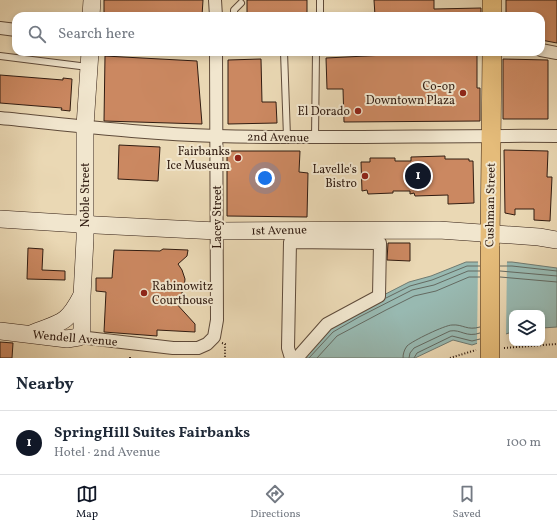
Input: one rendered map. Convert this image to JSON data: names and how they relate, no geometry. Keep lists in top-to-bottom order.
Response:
{
  "streets": {
    "main road": [
      "Noble Street",
      "Cushman Street",
      "1st Avenue",
      "Wendell Avenue"
    ],
    "street": ["2nd Avenue", "Lacey Street"]
  },
  "crossings": [
    ["2nd Avenue", "Noble Street"],
    ["2nd Avenue", "Cushman Street"],
    ["2nd Avenue", "Lacey Street"],
    ["Noble Street", "1st Avenue"],
    ["Noble Street", "Wendell Avenue"],
    ["Cushman Street", "1st Avenue"],
    ["Lacey Street", "1st Avenue"],
    ["Lacey Street", "Wendell Avenue"]
  ],
  "places": [
    "Co-op Downtown Plaza",
    "El Dorado",
    "Fairbanks Ice Museum",
    "Lavelle's Bistro",
    "Rabinowitz Courthouse"
  ],
  "page": {
    "search": "Search here",
    "pins": "1",
    "heading": "Nearby",
    "list": [
      {
        "mark": "1",
        "name": "SpringHill Suites Fairbanks",
        "note": "Hotel · 2nd Avenue",
        "value": "100 m"
      }
    ],
    "nav": ["Map", "Directions", "Saved"]
  }
}
